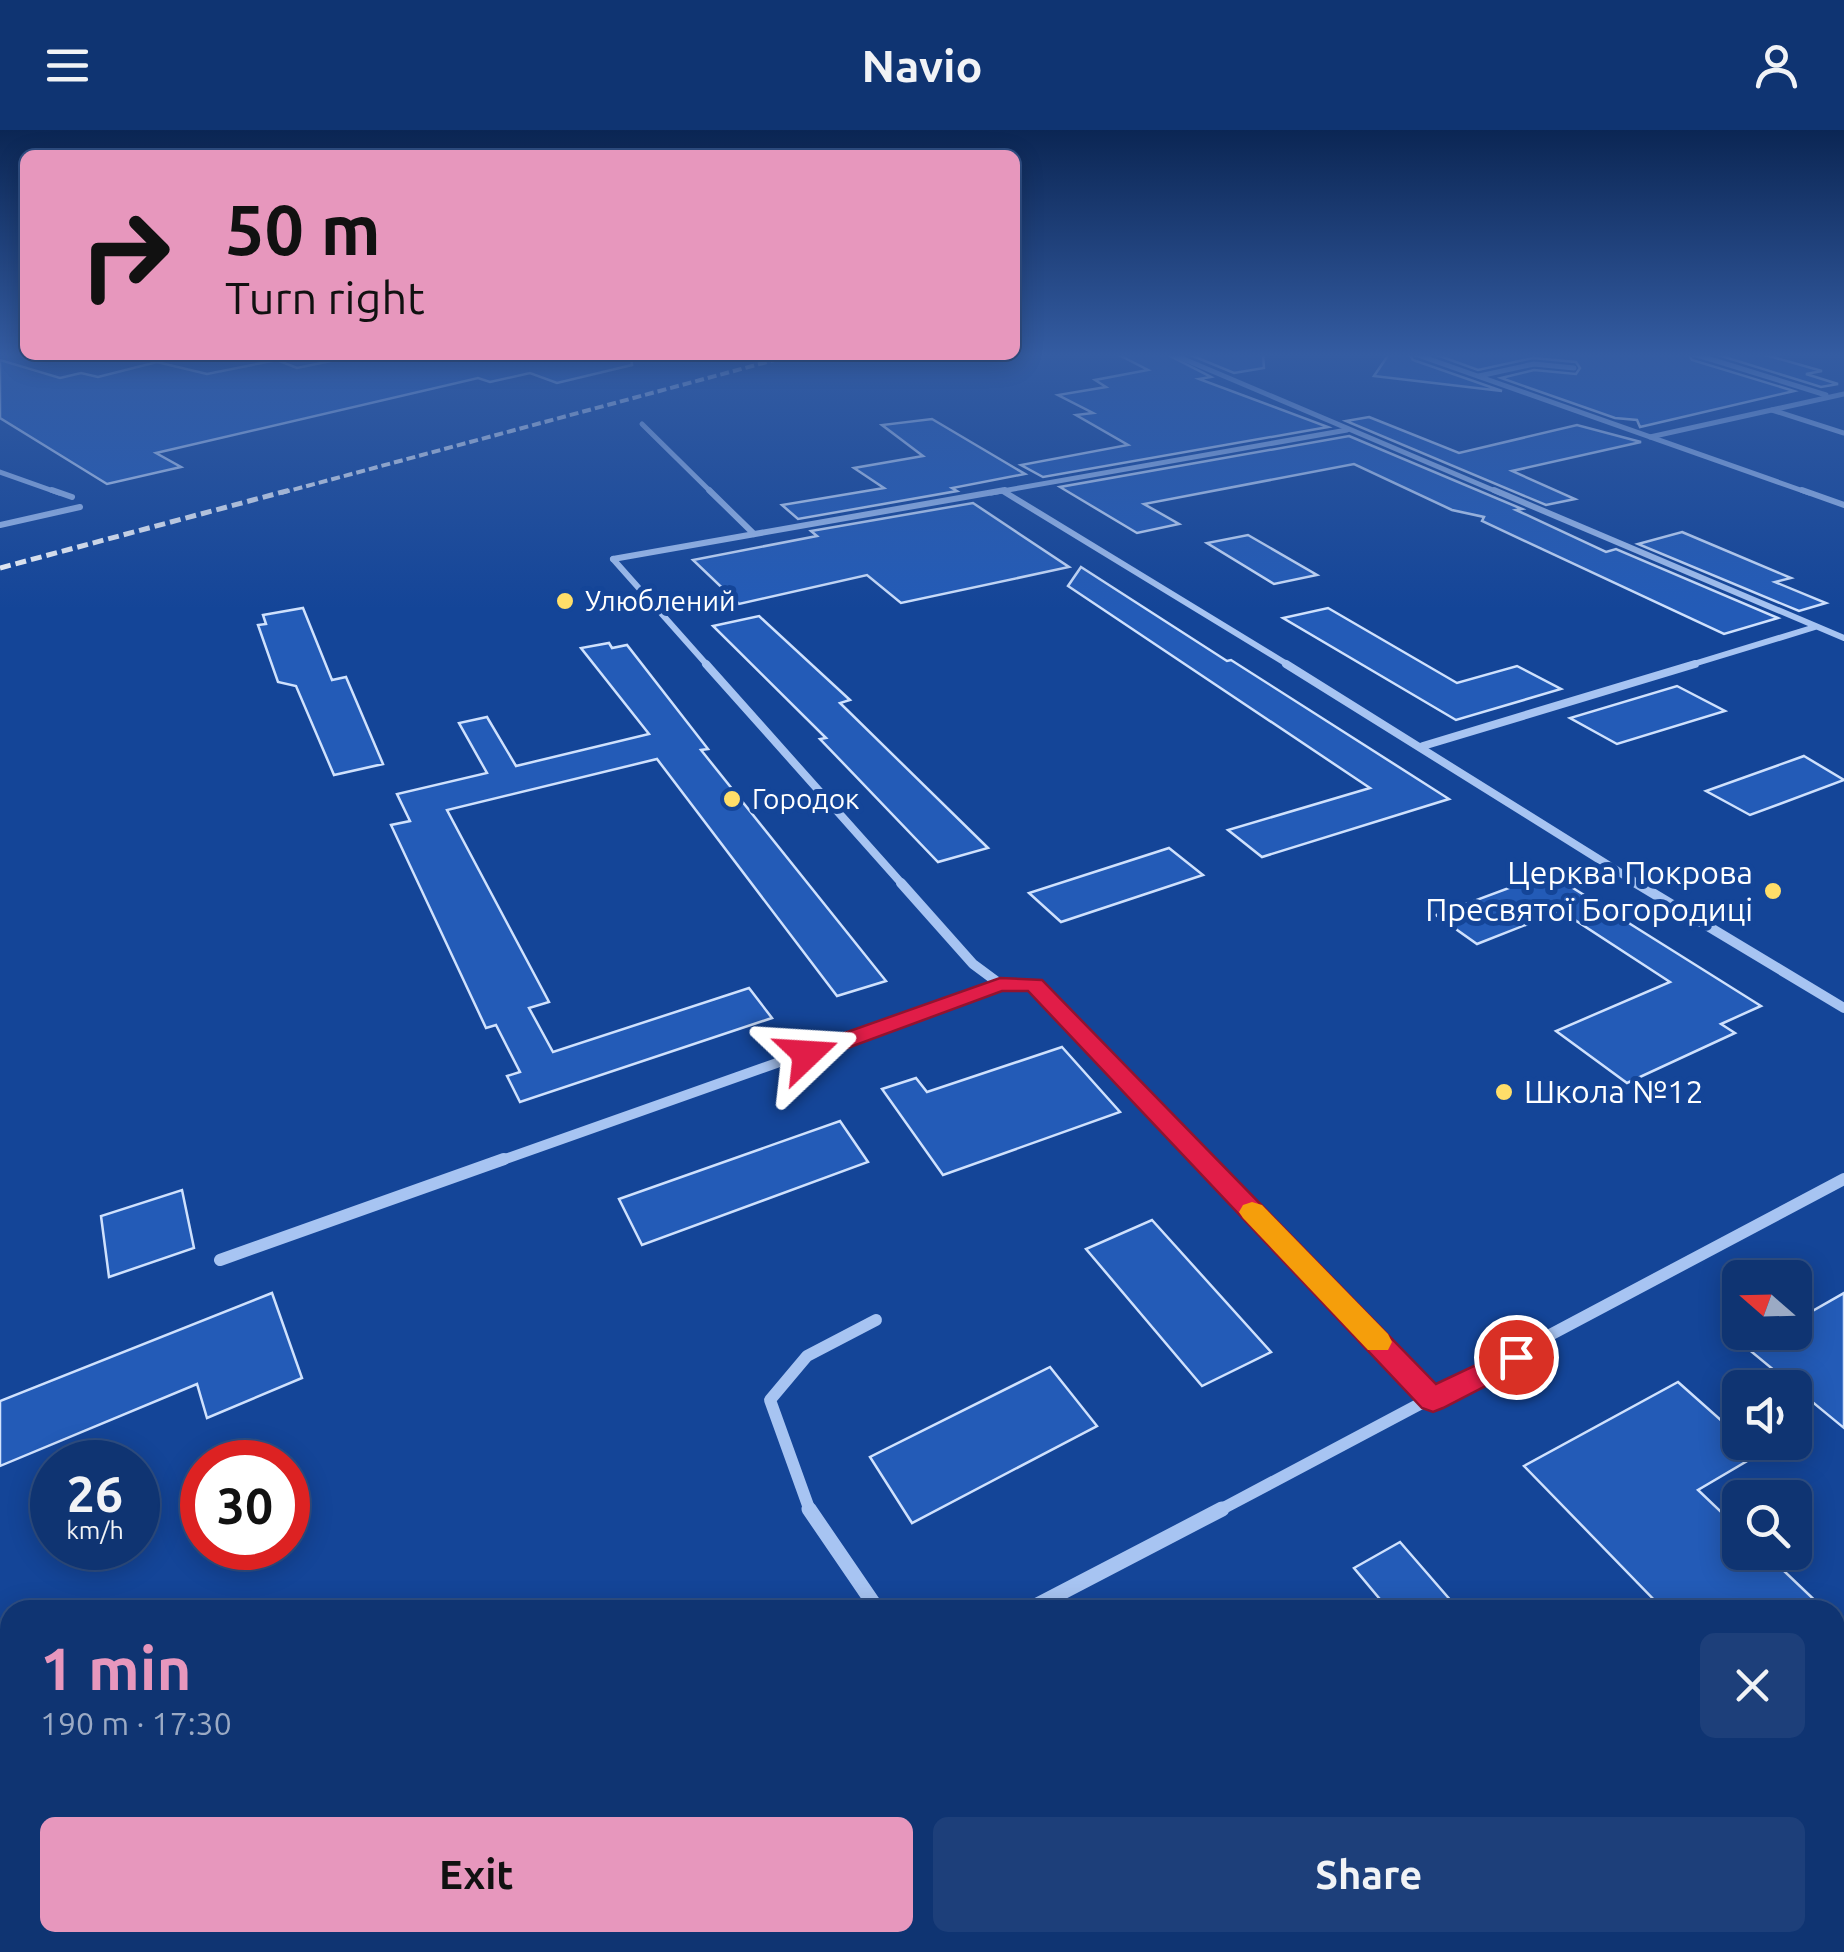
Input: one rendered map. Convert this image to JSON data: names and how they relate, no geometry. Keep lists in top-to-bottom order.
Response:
{
  "places": [
    "Улюблений",
    "Городок",
    "Церква Покрова Пресвятої Богородиці",
    "Школа №12"
  ],
  "north": "left",
  "page": {
    "header": "Navio",
    "turn": ["50 m", "Turn right"],
    "speed": "26 km/h",
    "limit": "30",
    "heading": ["1 min", "190 m · 17:30"],
    "buttons": ["Exit", "Share"]
  }
}
